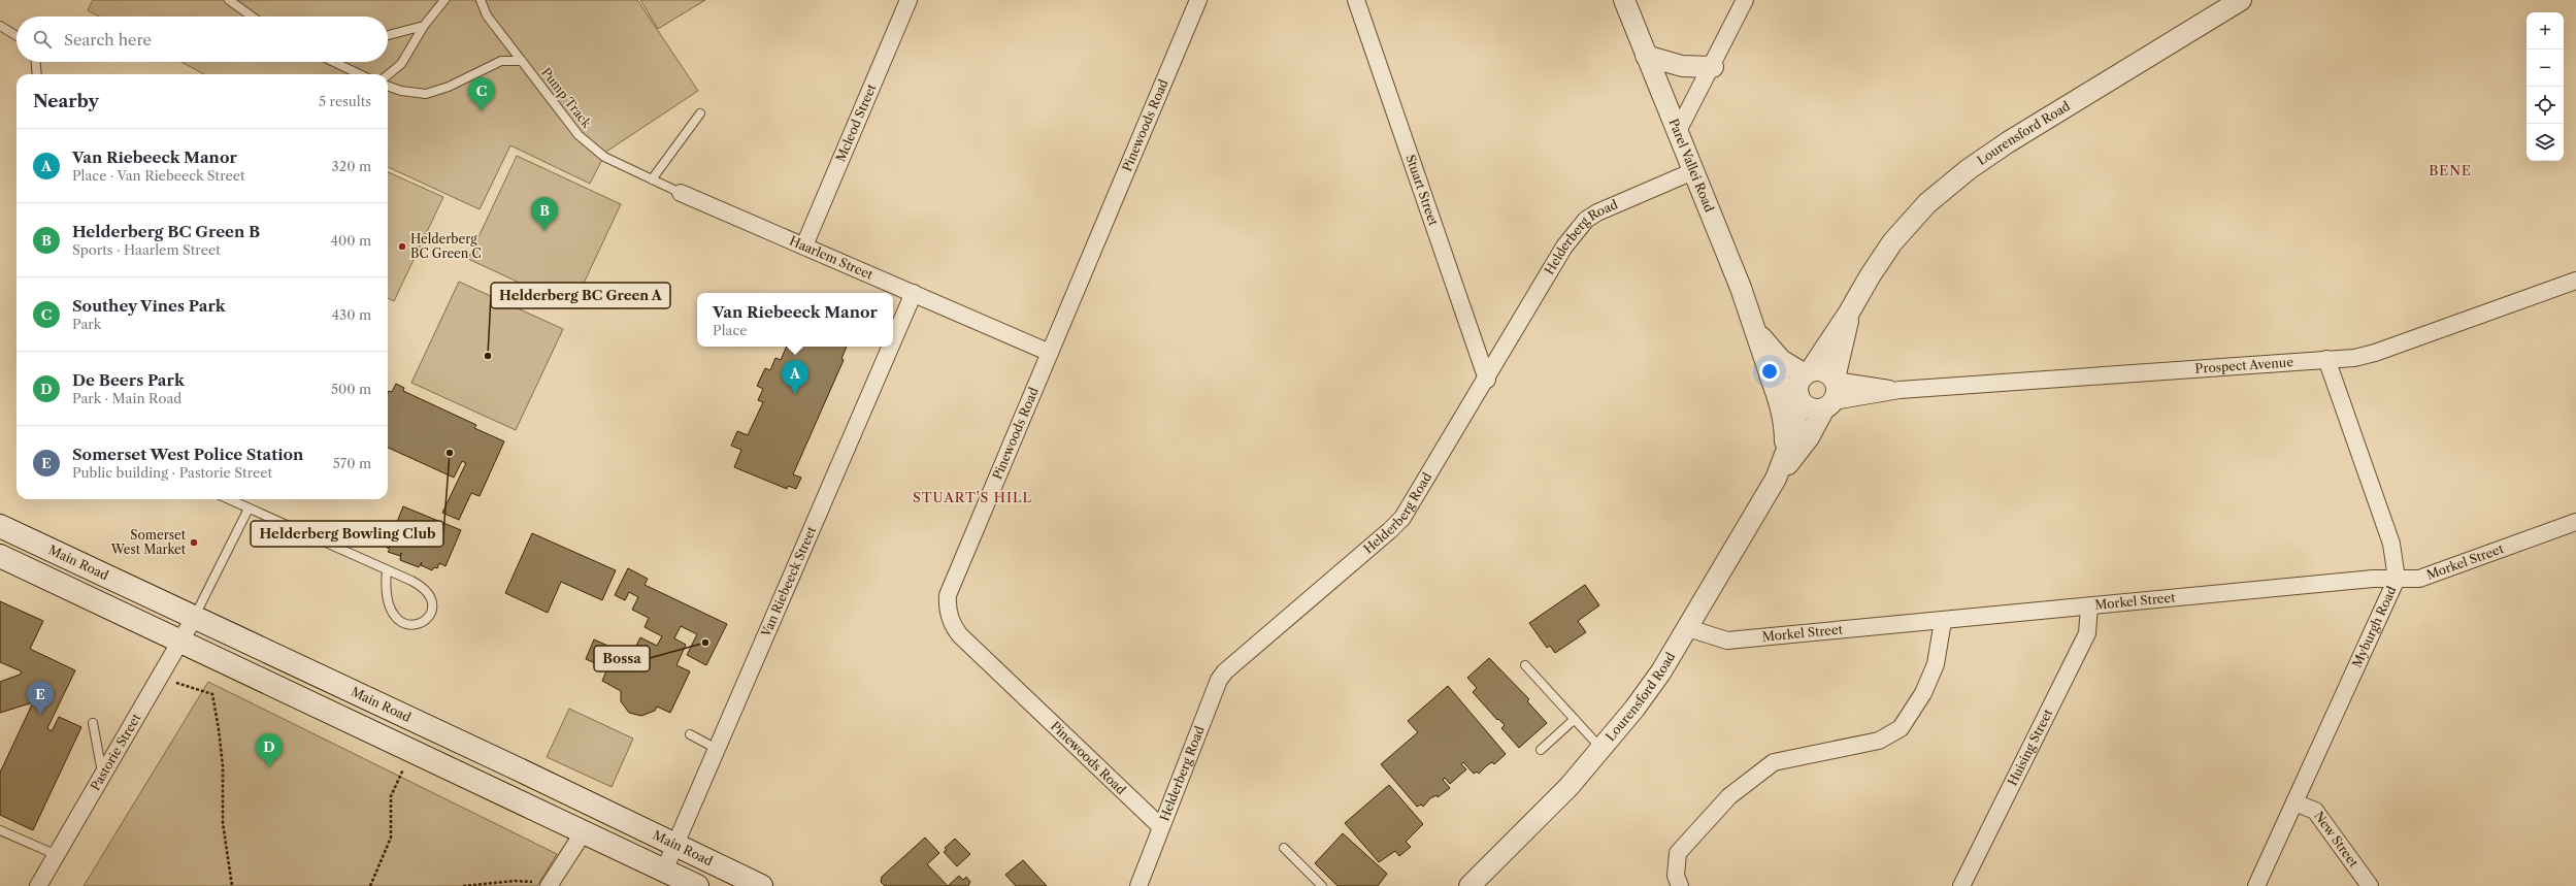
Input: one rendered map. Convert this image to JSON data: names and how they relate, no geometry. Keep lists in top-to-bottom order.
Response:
{
  "streets": {
    "main road": ["Main Road"],
    "street": [
      "Mcleod Street",
      "Pinewoods Road",
      "Lourensford Road",
      "Parel Vallei Road",
      "Stuart Street",
      "Helderberg Road",
      "Haarlem Street",
      "Prospect Avenue",
      "Morkel Street",
      "Van Riebeeck Street",
      "Myburgh Road",
      "Huising Street",
      "Pastorie Street",
      "New Street"
    ],
    "lane": ["Pump Track"]
  },
  "crossings": [
    ["Pump Track", "Haarlem Street"],
    ["Mcleod Street", "Haarlem Street"],
    ["Pinewoods Road", "Helderberg Road"],
    ["Pinewoods Road", "Haarlem Street"],
    ["Lourensford Road", "Parel Vallei Road"],
    ["Lourensford Road", "Prospect Avenue"],
    ["Lourensford Road", "Morkel Street"],
    ["Parel Vallei Road", "Helderberg Road"],
    ["Parel Vallei Road", "Prospect Avenue"],
    ["Stuart Street", "Helderberg Road"],
    ["Haarlem Street", "Van Riebeeck Street"],
    ["Prospect Avenue", "Myburgh Road"],
    ["Main Road", "Van Riebeeck Street"],
    ["Main Road", "Pastorie Street"],
    ["Morkel Street", "Myburgh Road"],
    ["Morkel Street", "Huising Street"],
    ["Myburgh Road", "New Street"]
  ],
  "districts": ["BENE", "STUART'S HILL"],
  "places": [
    "Helderberg BC Green C",
    "Helderberg BC Green A",
    "Helderberg Bowling Club",
    "Somerset West Market",
    "Bossa"
  ],
  "page": {
    "map_buttons": ["+", "−"],
    "search": "Search here",
    "heading": ["Nearby", "5 results"],
    "pins": [
      "C",
      "B",
      "A",
      "E",
      "D"
    ],
    "list": [
      {
        "mark": "A",
        "name": "Van Riebeeck Manor",
        "note": "Place · Van Riebeeck Street",
        "value": "320 m"
      },
      {
        "mark": "B",
        "name": "Helderberg BC Green B",
        "note": "Sports · Haarlem Street",
        "value": "400 m"
      },
      {
        "mark": "C",
        "name": "Southey Vines Park",
        "note": "Park",
        "value": "430 m"
      },
      {
        "mark": "D",
        "name": "De Beers Park",
        "note": "Park · Main Road",
        "value": "500 m"
      },
      {
        "mark": "E",
        "name": "Somerset West Police Station",
        "note": "Public building · Pastorie Street",
        "value": "570 m"
      }
    ],
    "popup": ["Van Riebeeck Manor", "Place"]
  }
}
